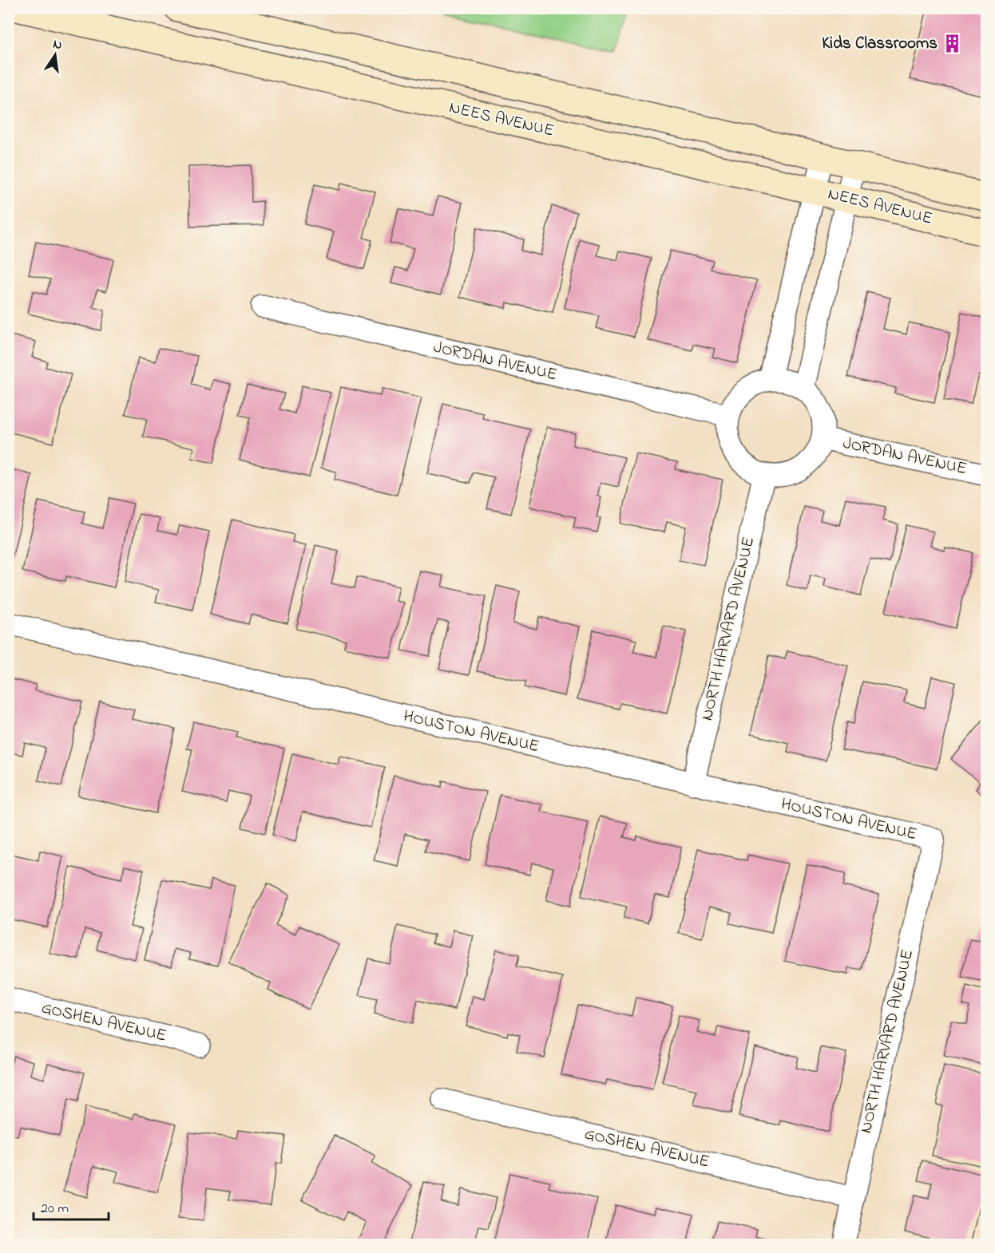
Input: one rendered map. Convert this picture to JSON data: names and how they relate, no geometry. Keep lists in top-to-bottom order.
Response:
{
  "streets": {
    "main road": ["NEES AVENUE"],
    "street": [
      "JORDAN AVENUE",
      "NORTH HARVARD AVENUE",
      "HOUSTON AVENUE",
      "GOSHEN AVENUE"
    ]
  },
  "crossings": [
    ["JORDAN AVENUE", "NORTH HARVARD AVENUE"],
    ["NORTH HARVARD AVENUE", "HOUSTON AVENUE"],
    ["NORTH HARVARD AVENUE", "GOSHEN AVENUE"]
  ],
  "places": {
    "building": ["Kids Classrooms"]
  },
  "scale_bar": "20 m",
  "north": "top"
}
